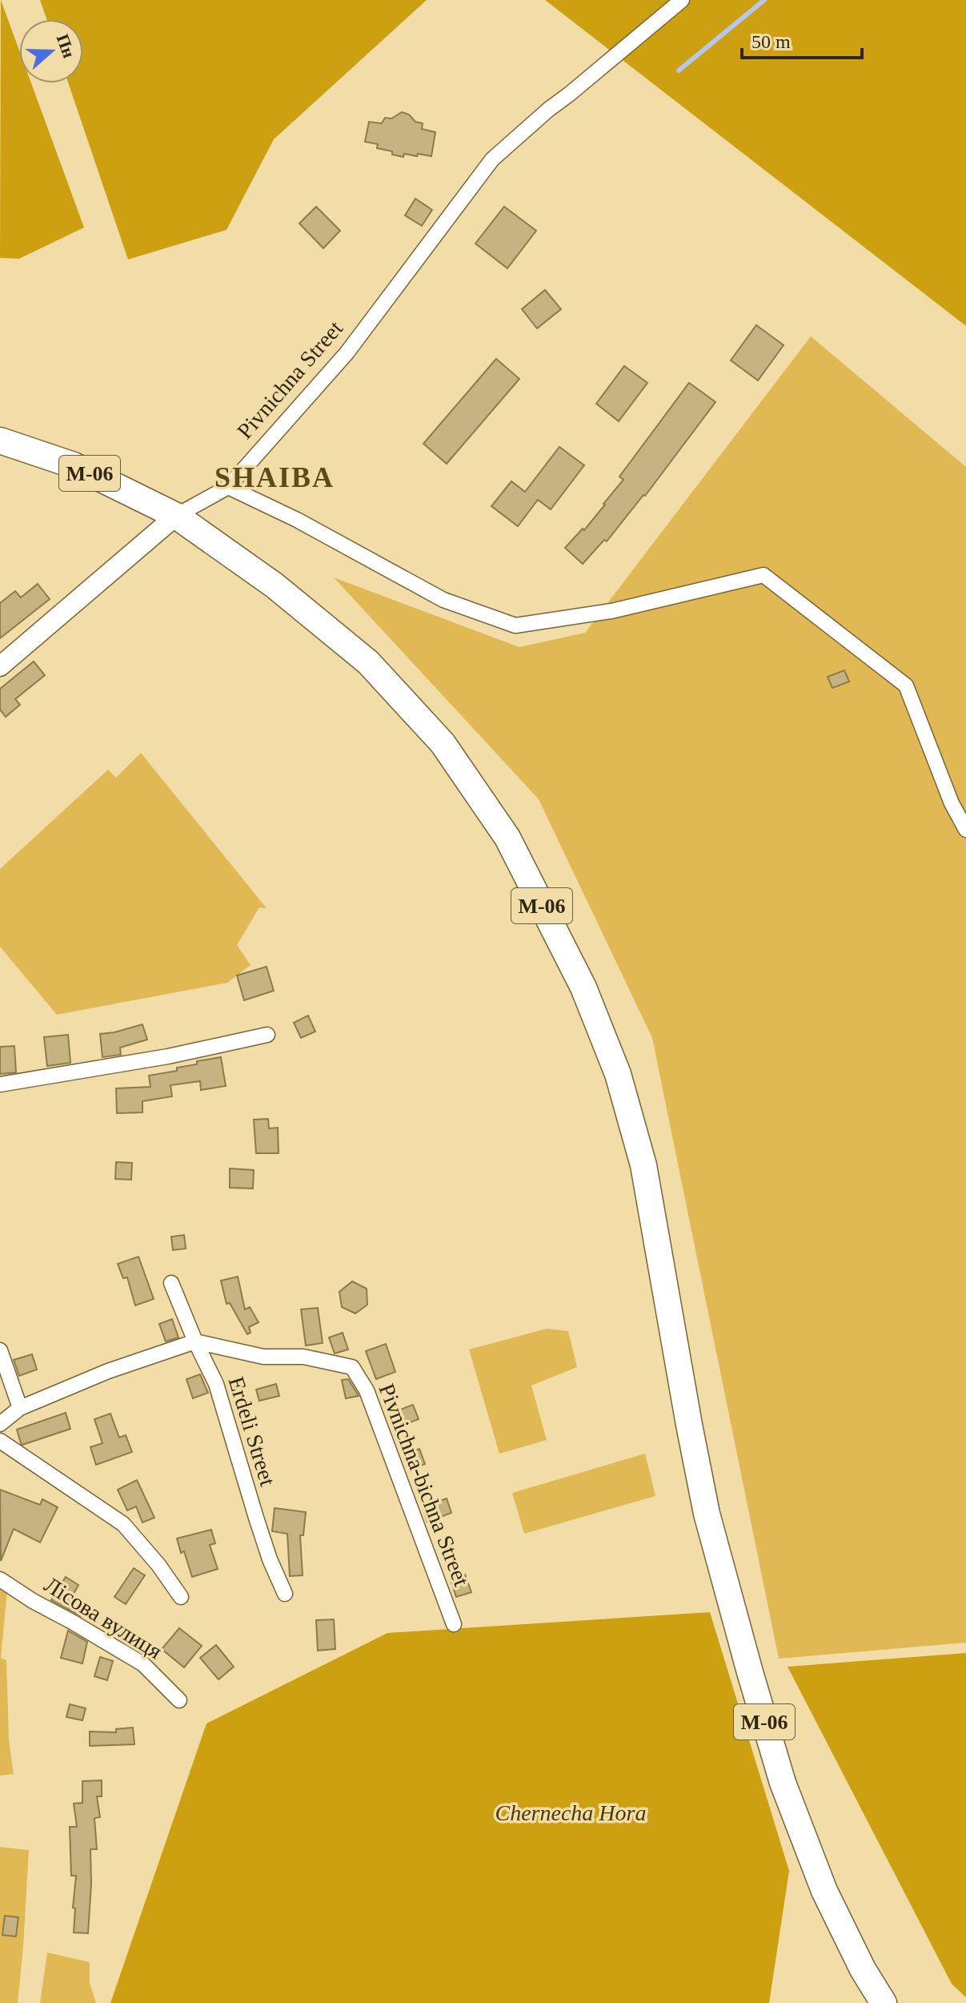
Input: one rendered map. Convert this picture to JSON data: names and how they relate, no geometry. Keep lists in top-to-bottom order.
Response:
{
  "streets": {
    "highway": ["М-06"],
    "street": [
      "Pivnichna Street",
      "Erdeli Street",
      "Pivnichna-bichna Street",
      "Лісова вулиця"
    ]
  },
  "crossings": [
    ["Pivnichna Street", "М-06"],
    ["Erdeli Street", "Pivnichna-bichna Street"]
  ],
  "districts": ["SHAIBA"],
  "parks": ["Chernecha Hora"],
  "scale_bar": "50 m",
  "north": "right"
}
